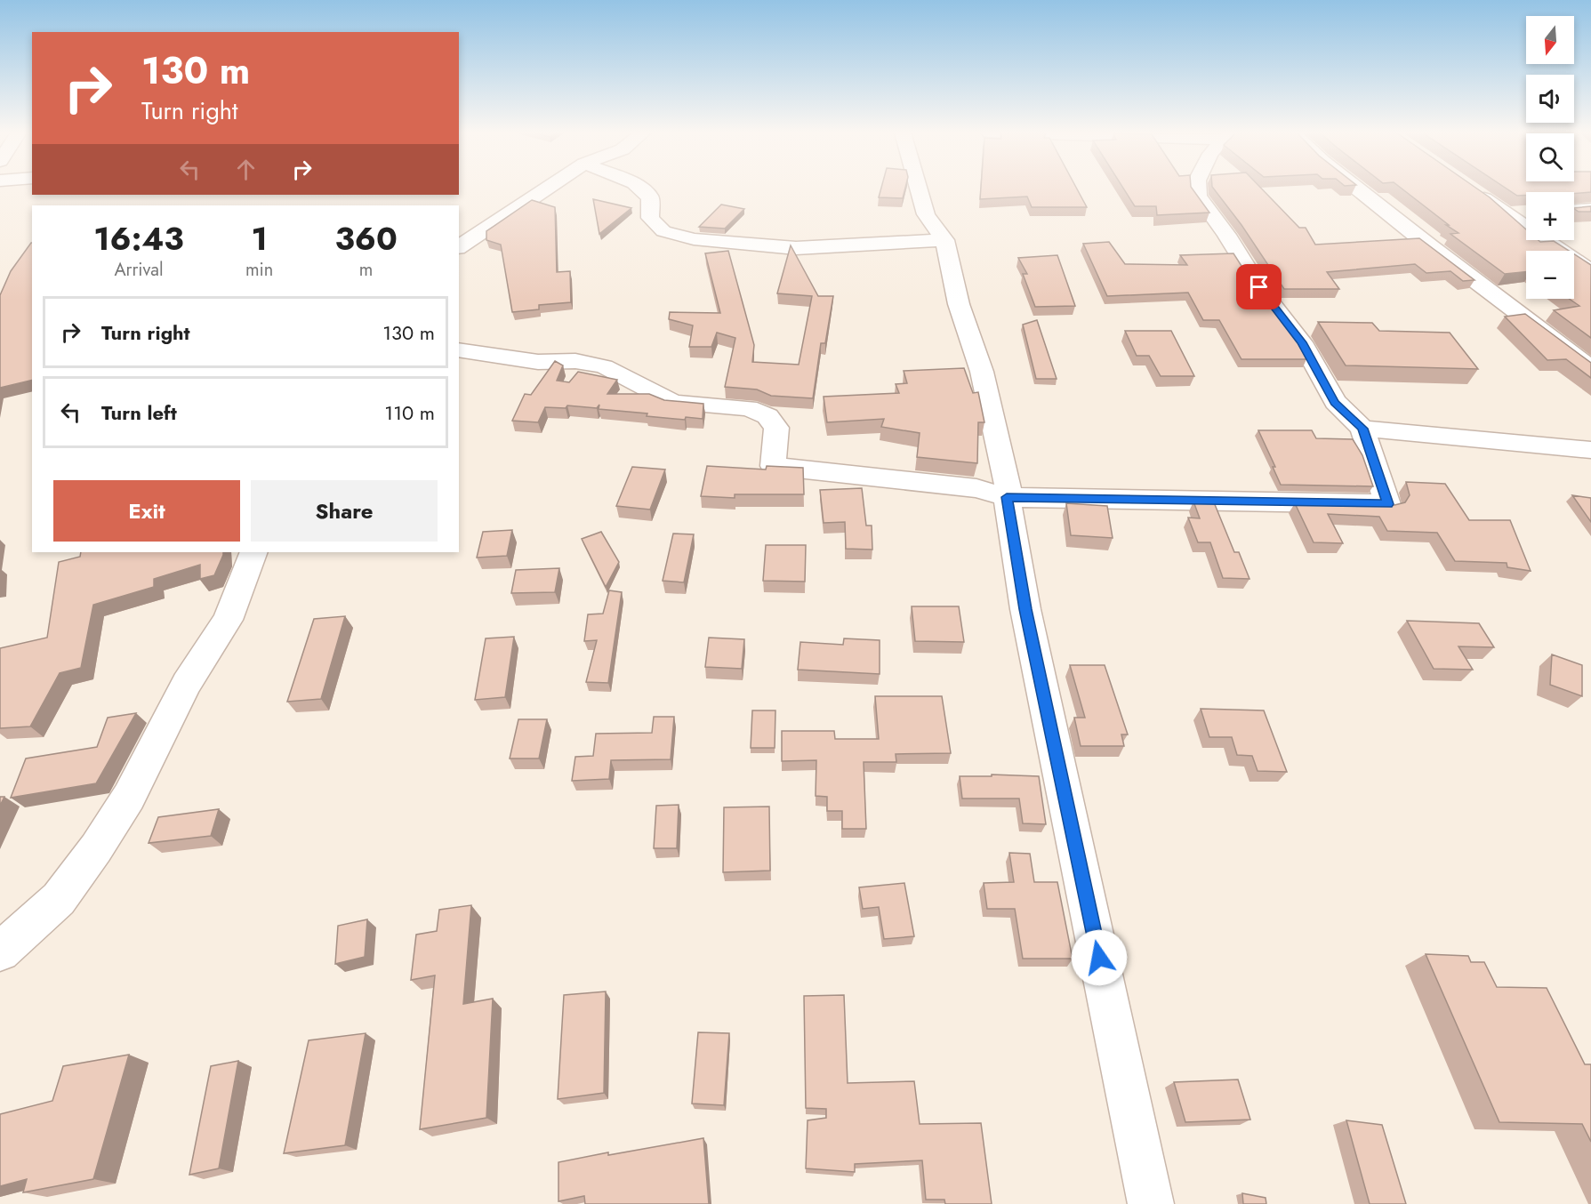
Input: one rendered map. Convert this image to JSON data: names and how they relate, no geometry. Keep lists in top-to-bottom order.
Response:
{
  "north": "bottom",
  "page": {
    "map_buttons": ["+", "−"],
    "turn": ["130 m", "Turn right"],
    "eta": [
      "16:43",
      "Arrival",
      "1",
      "min",
      "360",
      "m"
    ],
    "list": [
      {
        "name": "Turn right",
        "value": "130 m"
      },
      {
        "name": "Turn left",
        "value": "110 m"
      }
    ],
    "buttons": ["Exit", "Share"]
  }
}
